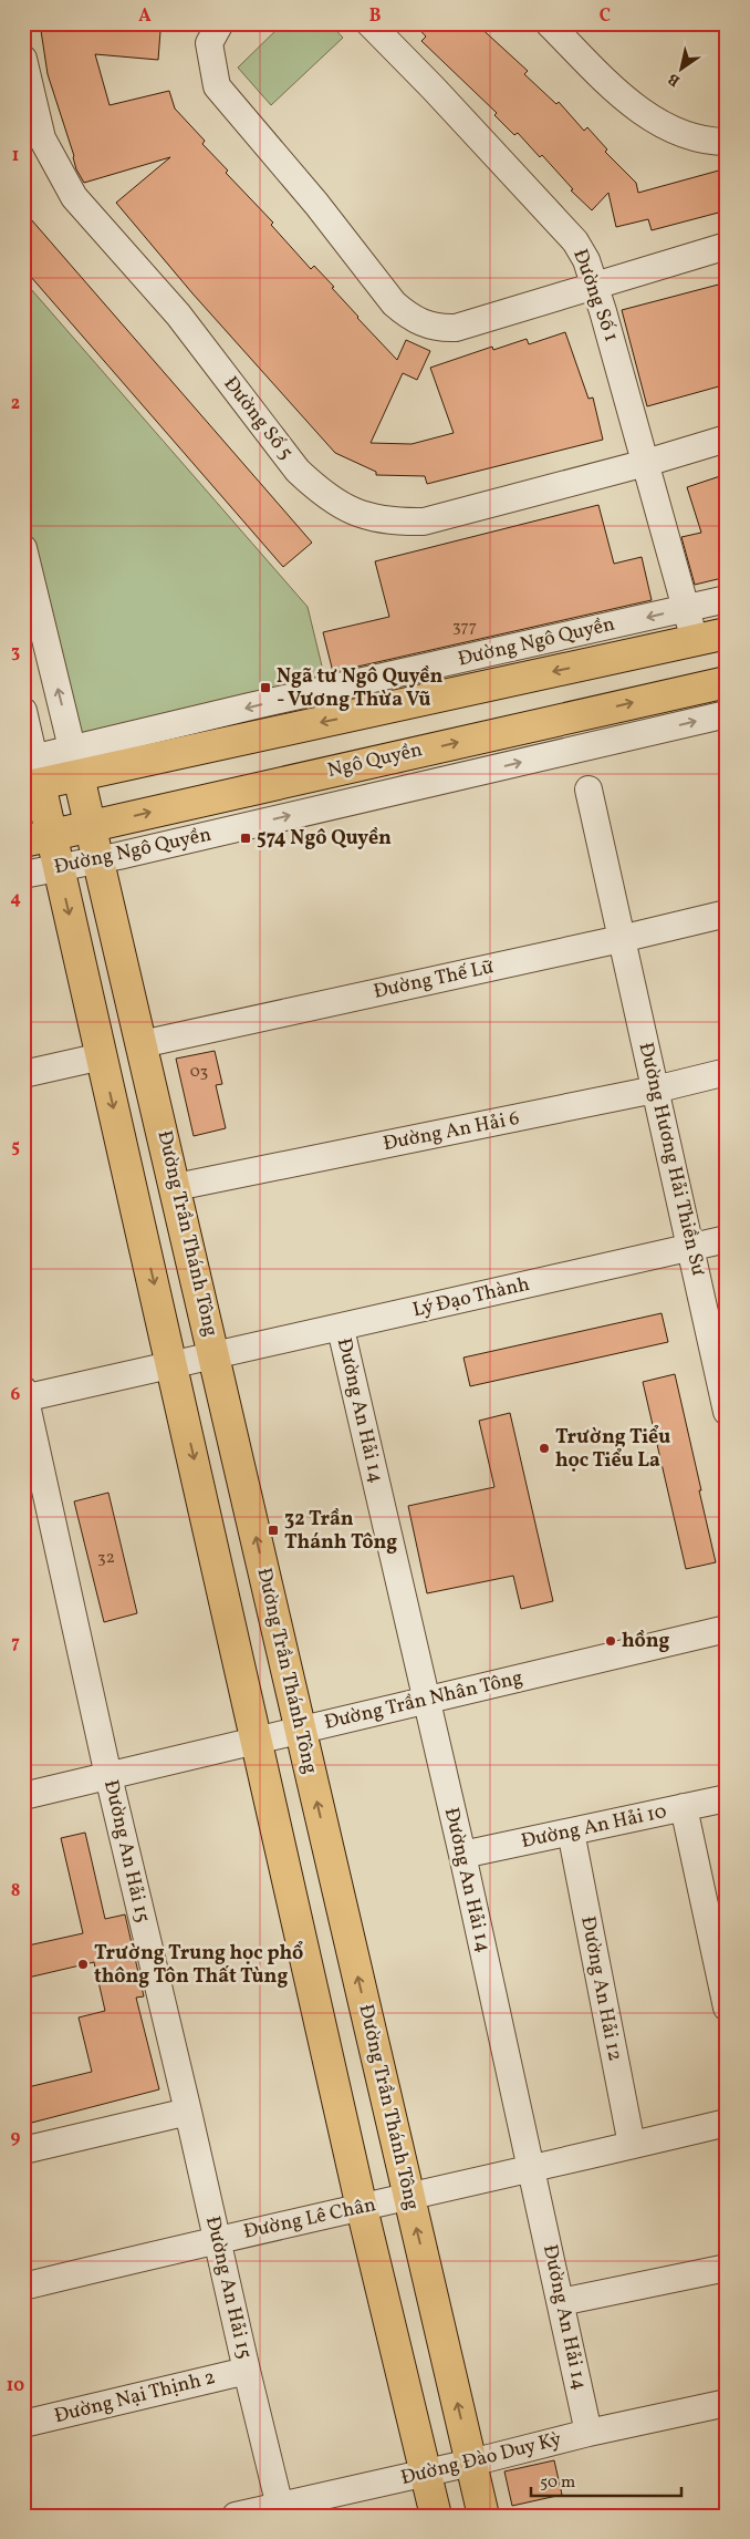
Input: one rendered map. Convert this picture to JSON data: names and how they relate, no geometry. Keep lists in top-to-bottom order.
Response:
{
  "streets": {
    "main road": ["Ngô Quyền", "Đường Trần Thánh Tông"],
    "street": [
      "Đường Số 1",
      "Đường Số 5",
      "Đường Ngô Quyền",
      "Đường Thế Lữ",
      "Đường An Hải 6",
      "Đường Hương Hải Thiền Sư",
      "Lý Đạo Thành",
      "Đường An Hải 14",
      "Đường Trần Nhân Tông",
      "Đường An Hải 10",
      "Đường An Hải 15",
      "Đường An Hải 12",
      "Đường Lê Chân",
      "Đường Nại Thịnh 2",
      "Đường Đào Duy Kỳ"
    ]
  },
  "crossings": [
    ["Đường Số 1", "Đường Số 5"],
    ["Đường Số 1", "Đường Ngô Quyền"],
    ["Đường Ngô Quyền", "Đường Trần Thánh Tông"],
    ["Ngô Quyền", "Đường Trần Thánh Tông"],
    ["Đường Thế Lữ", "Đường Hương Hải Thiền Sư"],
    ["Đường Thế Lữ", "Đường Trần Thánh Tông"],
    ["Đường An Hải 6", "Đường Hương Hải Thiền Sư"],
    ["Đường An Hải 6", "Đường Trần Thánh Tông"],
    ["Đường Hương Hải Thiền Sư", "Lý Đạo Thành"],
    ["Đường Trần Thánh Tông", "Lý Đạo Thành"],
    ["Đường Trần Thánh Tông", "Đường Trần Nhân Tông"],
    ["Đường Trần Thánh Tông", "Đường Lê Chân"],
    ["Đường Trần Thánh Tông", "Đường Đào Duy Kỳ"],
    ["Lý Đạo Thành", "Đường An Hải 14"],
    ["Lý Đạo Thành", "Đường An Hải 15"],
    ["Đường An Hải 14", "Đường Trần Nhân Tông"],
    ["Đường An Hải 14", "Đường An Hải 10"],
    ["Đường An Hải 14", "Đường Lê Chân"],
    ["Đường An Hải 14", "Đường Đào Duy Kỳ"],
    ["Đường Trần Nhân Tông", "Đường An Hải 15"],
    ["Đường An Hải 10", "Đường An Hải 12"],
    ["Đường An Hải 15", "Đường Lê Chân"],
    ["Đường An Hải 15", "Đường Nại Thịnh 2"],
    ["Đường An Hải 15", "Đường Đào Duy Kỳ"],
    ["Đường An Hải 12", "Đường Lê Chân"]
  ],
  "places": {
    "transit": ["Ngã tư Ngô Quyền - Vương Thừa Vũ", "574 Ngô Quyền", "32 Trần Thánh Tông"],
    "other": ["Trường Tiểu học Tiểu La", "hồng", "Trường Trung học phổ thông Tôn Thất Tùng"]
  },
  "house_numbers": ["377", "03", "32"],
  "scale_bar": "50 m",
  "north": "bottom left",
  "grid": {
    "columns": ["A", "B", "C"],
    "rows": [
      "1",
      "2",
      "3",
      "4",
      "5",
      "6",
      "7",
      "8",
      "9",
      "10"
    ]
  }
}
